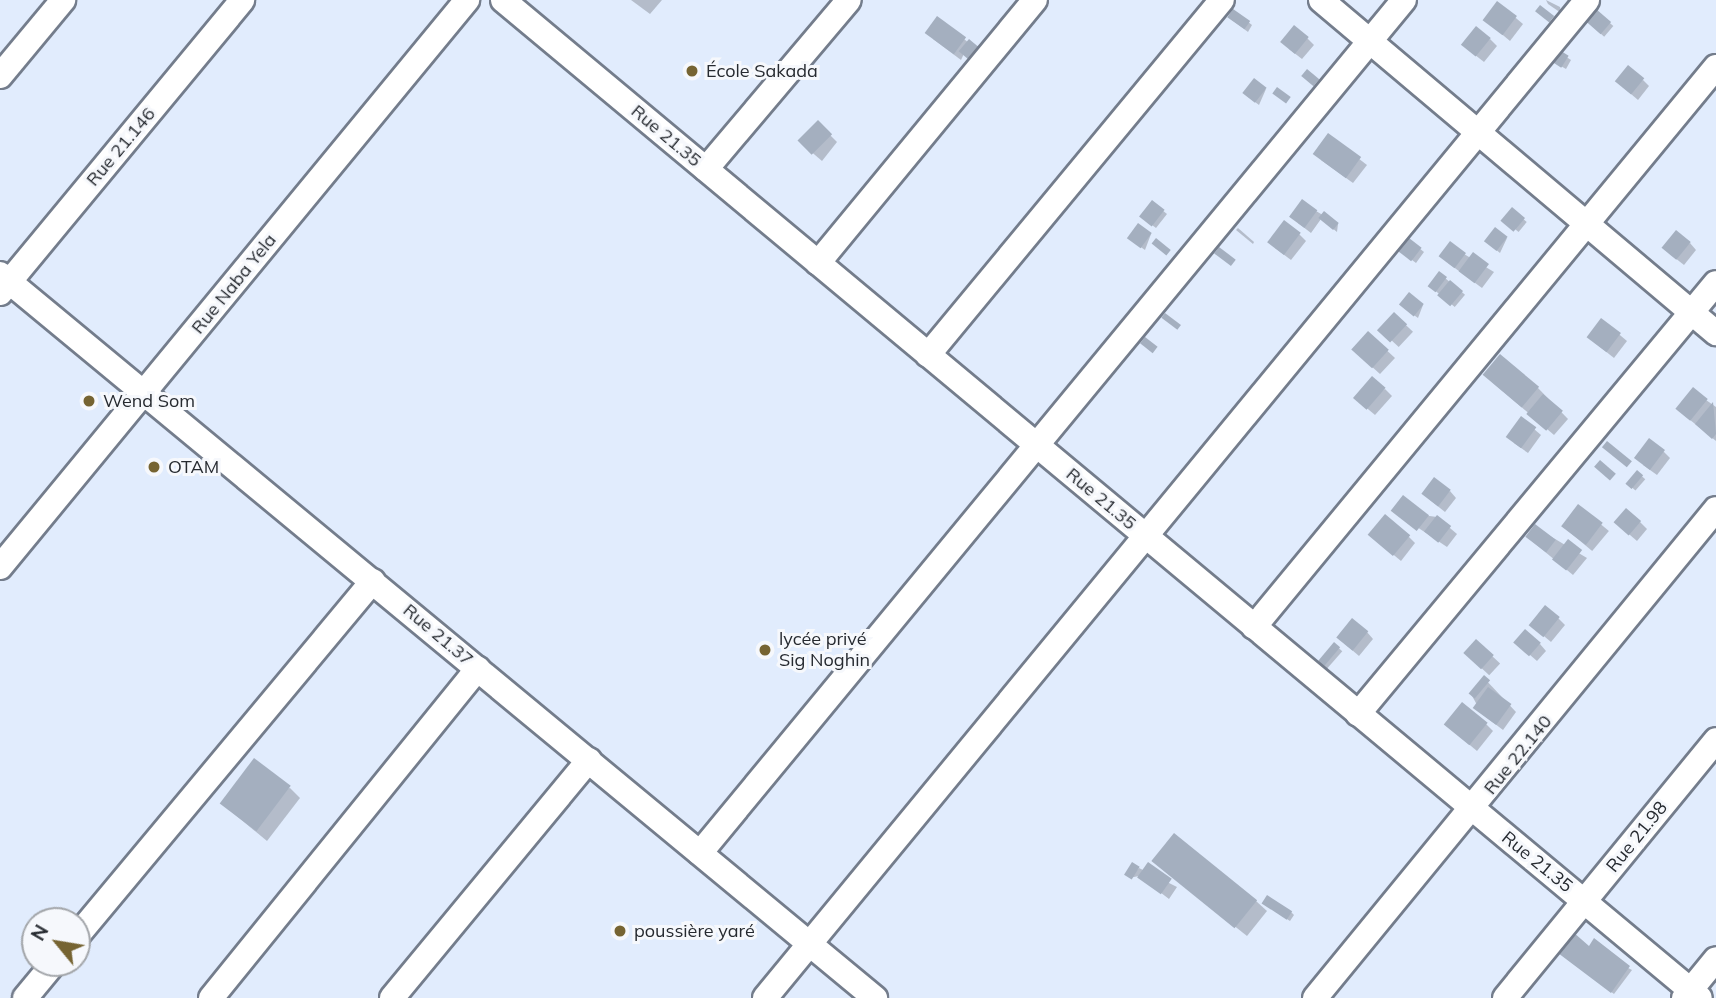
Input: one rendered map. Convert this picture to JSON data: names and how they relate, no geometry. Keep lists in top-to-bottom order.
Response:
{
  "streets": {
    "street": [
      "Rue 21.35",
      "Rue 21.146",
      "Rue Naba Yela",
      "Rue 21.37",
      "Rue 22.140",
      "Rue 21.98"
    ]
  },
  "crossings": [
    ["Rue 21.35", "Rue 22.140"],
    ["Rue 21.35", "Rue 21.98"],
    ["Rue 21.146", "Rue 21.37"],
    ["Rue Naba Yela", "Rue 21.37"]
  ],
  "places": [
    "École Sakada",
    "Wend Som",
    "OTAM",
    "lycée privé Sig Noghin",
    "poussière yaré"
  ],
  "north": "top left"
}
